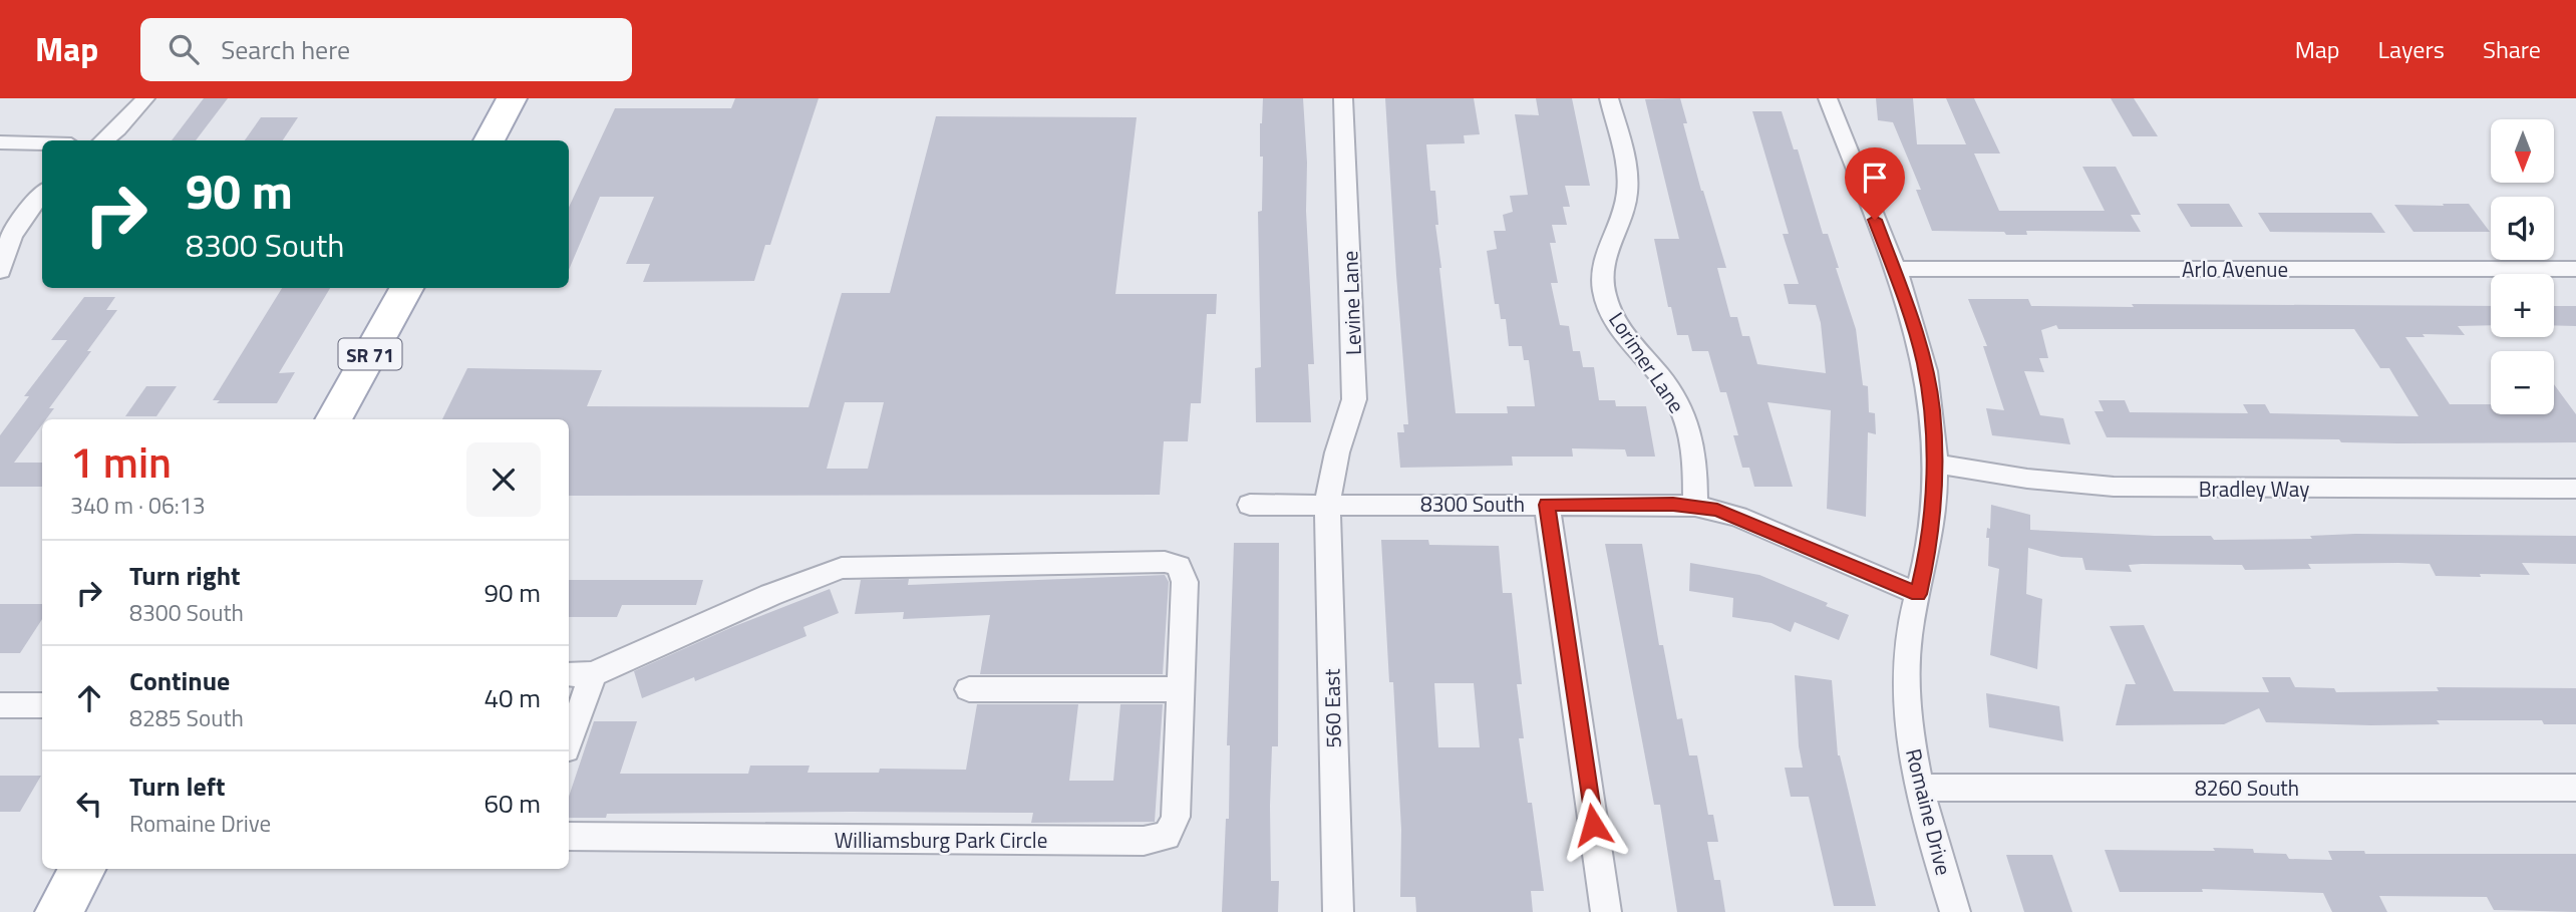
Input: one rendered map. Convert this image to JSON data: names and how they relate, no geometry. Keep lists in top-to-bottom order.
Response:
{
  "streets": {
    "main road": ["SR 71"],
    "street": [
      "Arlo Avenue",
      "Levine Lane",
      "Lorimer Lane",
      "Bradley Way",
      "8300 South",
      "560 East",
      "8260 South",
      "Romaine Drive",
      "Williamsburg Park Circle"
    ]
  },
  "crossings": [
    ["Arlo Avenue", "Romaine Drive"],
    ["Levine Lane", "8300 South"],
    ["Levine Lane", "560 East"],
    ["Lorimer Lane", "8300 South"],
    ["Bradley Way", "Romaine Drive"],
    ["8300 South", "560 East"],
    ["8300 South", "Romaine Drive"],
    ["8260 South", "Romaine Drive"]
  ],
  "north": "bottom",
  "page": {
    "header": "Map",
    "search": "Search here",
    "nav": ["Map", "Layers", "Share"],
    "map_buttons": ["+", "−"],
    "turn": ["90 m", "8300 South"],
    "heading": ["1 min", "340 m · 06:13"],
    "list": [
      {
        "name": "Turn right",
        "note": "8300 South",
        "value": "90 m"
      },
      {
        "name": "Continue",
        "note": "8285 South",
        "value": "40 m"
      },
      {
        "name": "Turn left",
        "note": "Romaine Drive",
        "value": "60 m"
      }
    ]
  }
}
